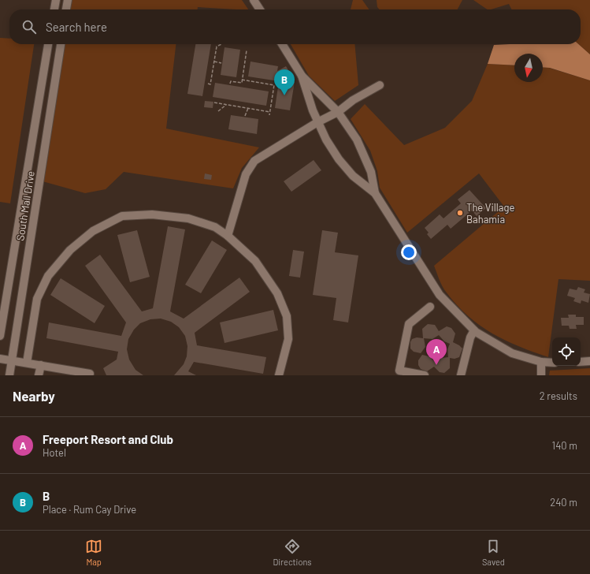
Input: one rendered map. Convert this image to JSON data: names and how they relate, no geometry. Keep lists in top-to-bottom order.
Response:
{
  "streets": {
    "street": ["South Mall Drive"]
  },
  "places": ["The Village Bahamia"],
  "north": "bottom",
  "page": {
    "search": "Search here",
    "pins": ["B", "A"],
    "heading": ["Nearby", "2 results"],
    "list": [
      {
        "mark": "A",
        "name": "Freeport Resort and Club",
        "note": "Hotel",
        "value": "140 m"
      },
      {
        "mark": "B",
        "name": "B",
        "note": "Place · Rum Cay Drive",
        "value": "240 m"
      }
    ],
    "nav": ["Map", "Directions", "Saved"]
  }
}
